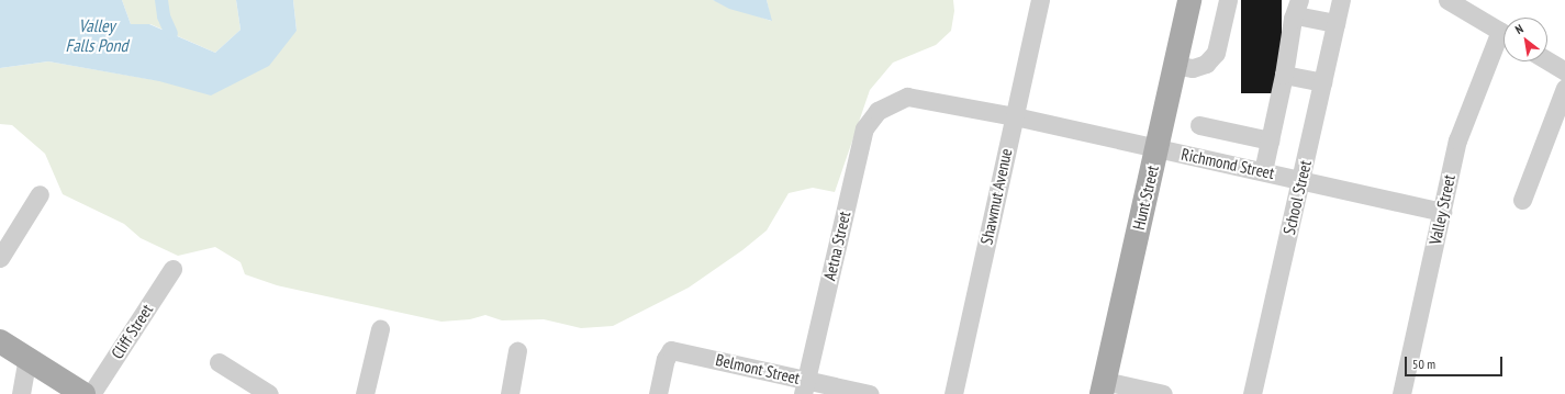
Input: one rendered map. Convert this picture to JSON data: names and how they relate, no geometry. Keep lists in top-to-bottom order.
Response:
{
  "streets": {
    "main road": ["Hunt Street"],
    "street": [
      "Richmond Street",
      "Shawmut Avenue",
      "School Street",
      "Valley Street",
      "Aetna Street",
      "Cliff Street",
      "Belmont Street"
    ]
  },
  "crossings": [
    ["Richmond Street", "Shawmut Avenue"],
    ["Richmond Street", "Hunt Street"],
    ["Richmond Street", "School Street"],
    ["Richmond Street", "Valley Street"],
    ["Richmond Street", "Aetna Street"],
    ["Aetna Street", "Belmont Street"]
  ],
  "water": ["Valley Falls Pond"],
  "scale_bar": "50 m",
  "north": "top left"
}
